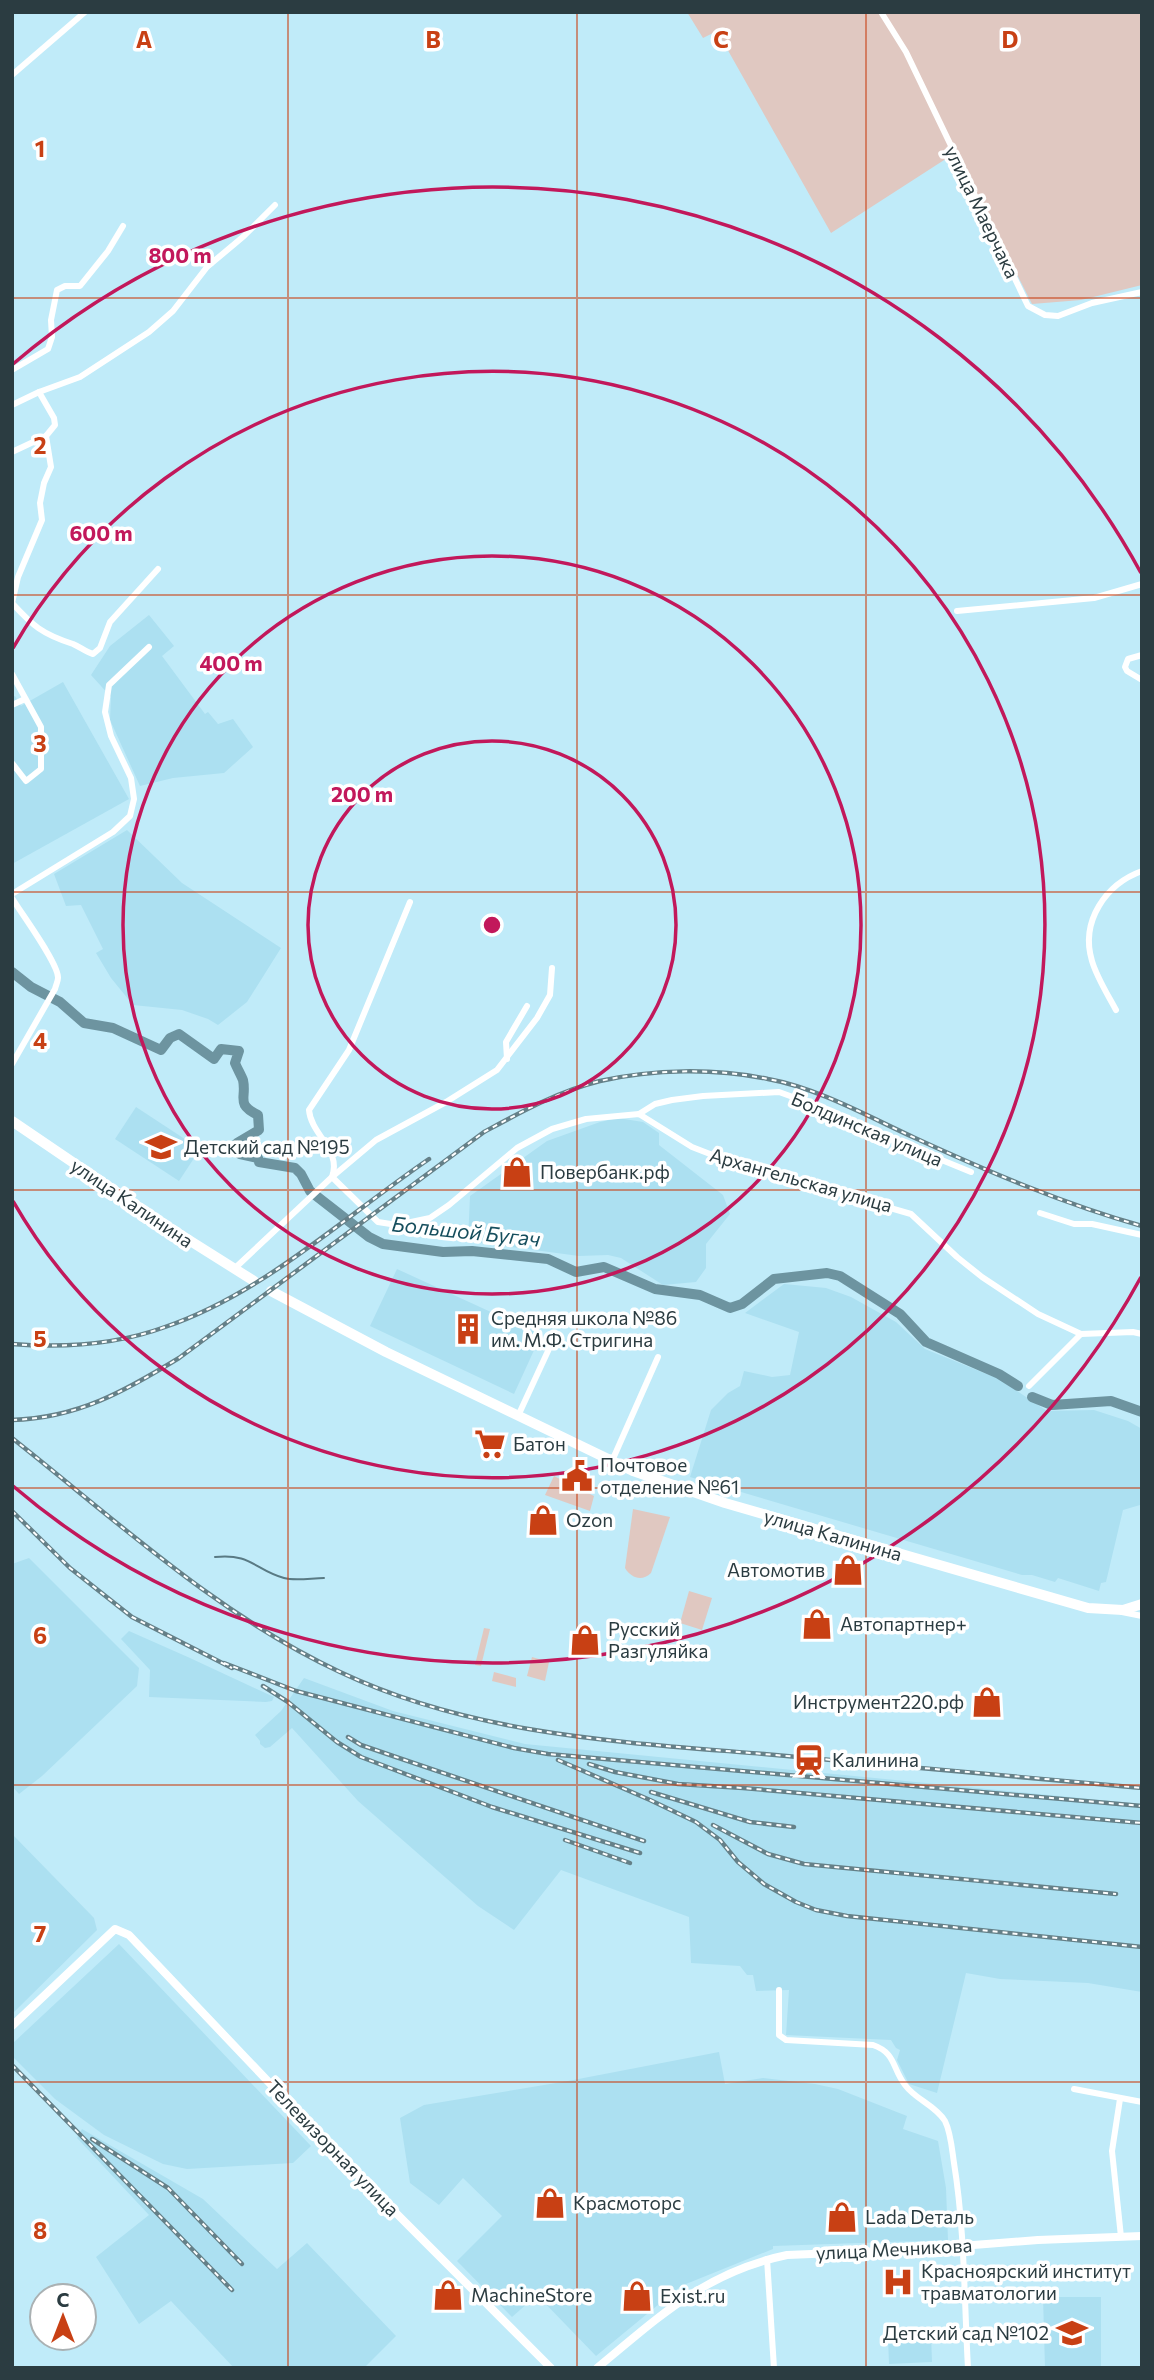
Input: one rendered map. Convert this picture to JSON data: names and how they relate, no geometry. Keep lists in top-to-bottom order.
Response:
{
  "streets": {
    "main road": ["улица Калинина"],
    "street": [
      "улица Маерчака",
      "Болдинская улица",
      "Архангельская улица",
      "Телевизорная улица",
      "улица Мечникова"
    ]
  },
  "crossings": [
    ["Болдинская улица", "Архангельская улица"]
  ],
  "water": ["Большой Бугач"],
  "places": {
    "school or university": ["Детский сад №195", "Детский сад №102"],
    "shop": [
      "Повербанк.рф",
      "Ozon",
      "Автомотив",
      "Автопартнер+",
      "Русский Разгуляйка",
      "Инструмент220.рф",
      "Красмоторс",
      "Lada Dеталь",
      "MachineStore",
      "Exist.ru"
    ],
    "building": ["Средняя школа №86 им. М.Ф. Стригина"],
    "supermarket": ["Батон"],
    "public building": ["Почтовое отделение №61"],
    "station": ["Калинина"],
    "hospital": ["Красноярский институт травматологии"]
  },
  "north": "top",
  "grid": {
    "columns": [
      "A",
      "B",
      "C",
      "D"
    ],
    "rows": [
      "1",
      "2",
      "3",
      "4",
      "5",
      "6",
      "7",
      "8"
    ]
  },
  "rings": [
    "800 m",
    "600 m",
    "400 m",
    "200 m"
  ]
}
